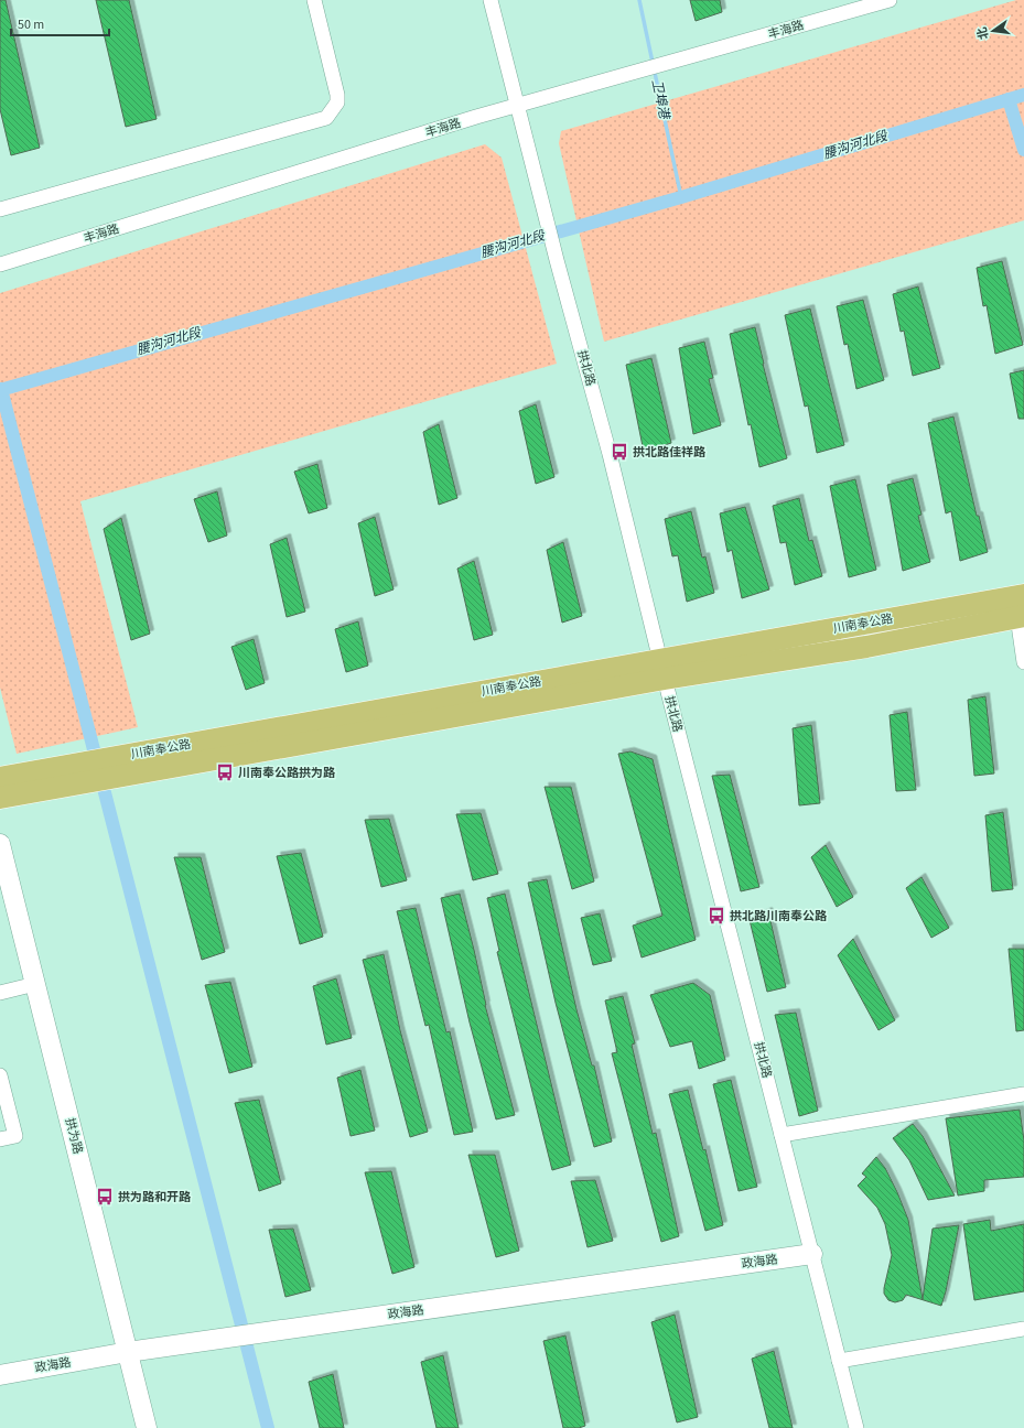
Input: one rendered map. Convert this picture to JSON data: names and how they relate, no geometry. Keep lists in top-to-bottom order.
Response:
{
  "streets": {
    "main road": ["川南奉公路"],
    "street": [
      "丰海路",
      "拱北路",
      "拱为路",
      "政海路"
    ]
  },
  "crossings": [
    ["丰海路", "拱北路"],
    ["拱北路", "川南奉公路"],
    ["拱北路", "政海路"],
    ["拱为路", "政海路"]
  ],
  "water": ["卫埠港", "腰沟河北段"],
  "places": {
    "bus stop": [
      "拱北路佳祥路",
      "川南奉公路拱为路",
      "拱北路川南奉公路",
      "拱为路和开路"
    ]
  },
  "scale_bar": "50 m",
  "north": "left"
}
